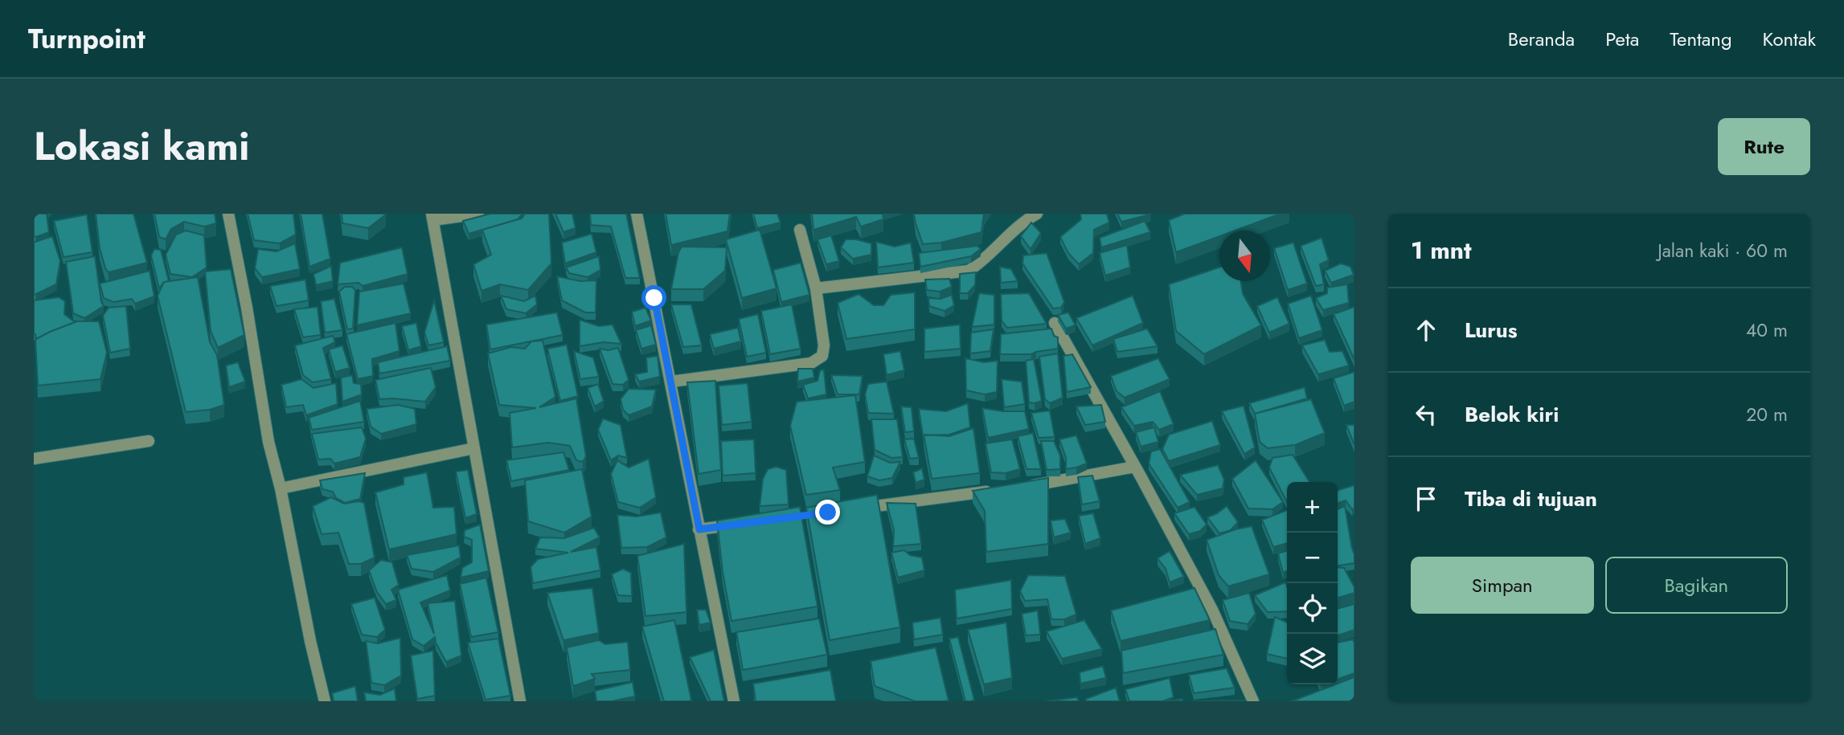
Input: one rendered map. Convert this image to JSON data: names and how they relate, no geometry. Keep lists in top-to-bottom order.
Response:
{
  "north": "bottom",
  "page": {
    "header": "Turnpoint",
    "nav": [
      "Beranda",
      "Peta",
      "Tentang",
      "Kontak"
    ],
    "title": "Lokasi kami",
    "buttons": [
      "Rute",
      ["Simpan", "Bagikan"]
    ],
    "heading": ["1 mnt", "Jalan kaki · 60 m"],
    "list": [
      ["Lurus", "40 m"],
      ["Belok kiri", "20 m"],
      "Tiba di tujuan"
    ],
    "map_buttons": ["+", "−"]
  }
}
